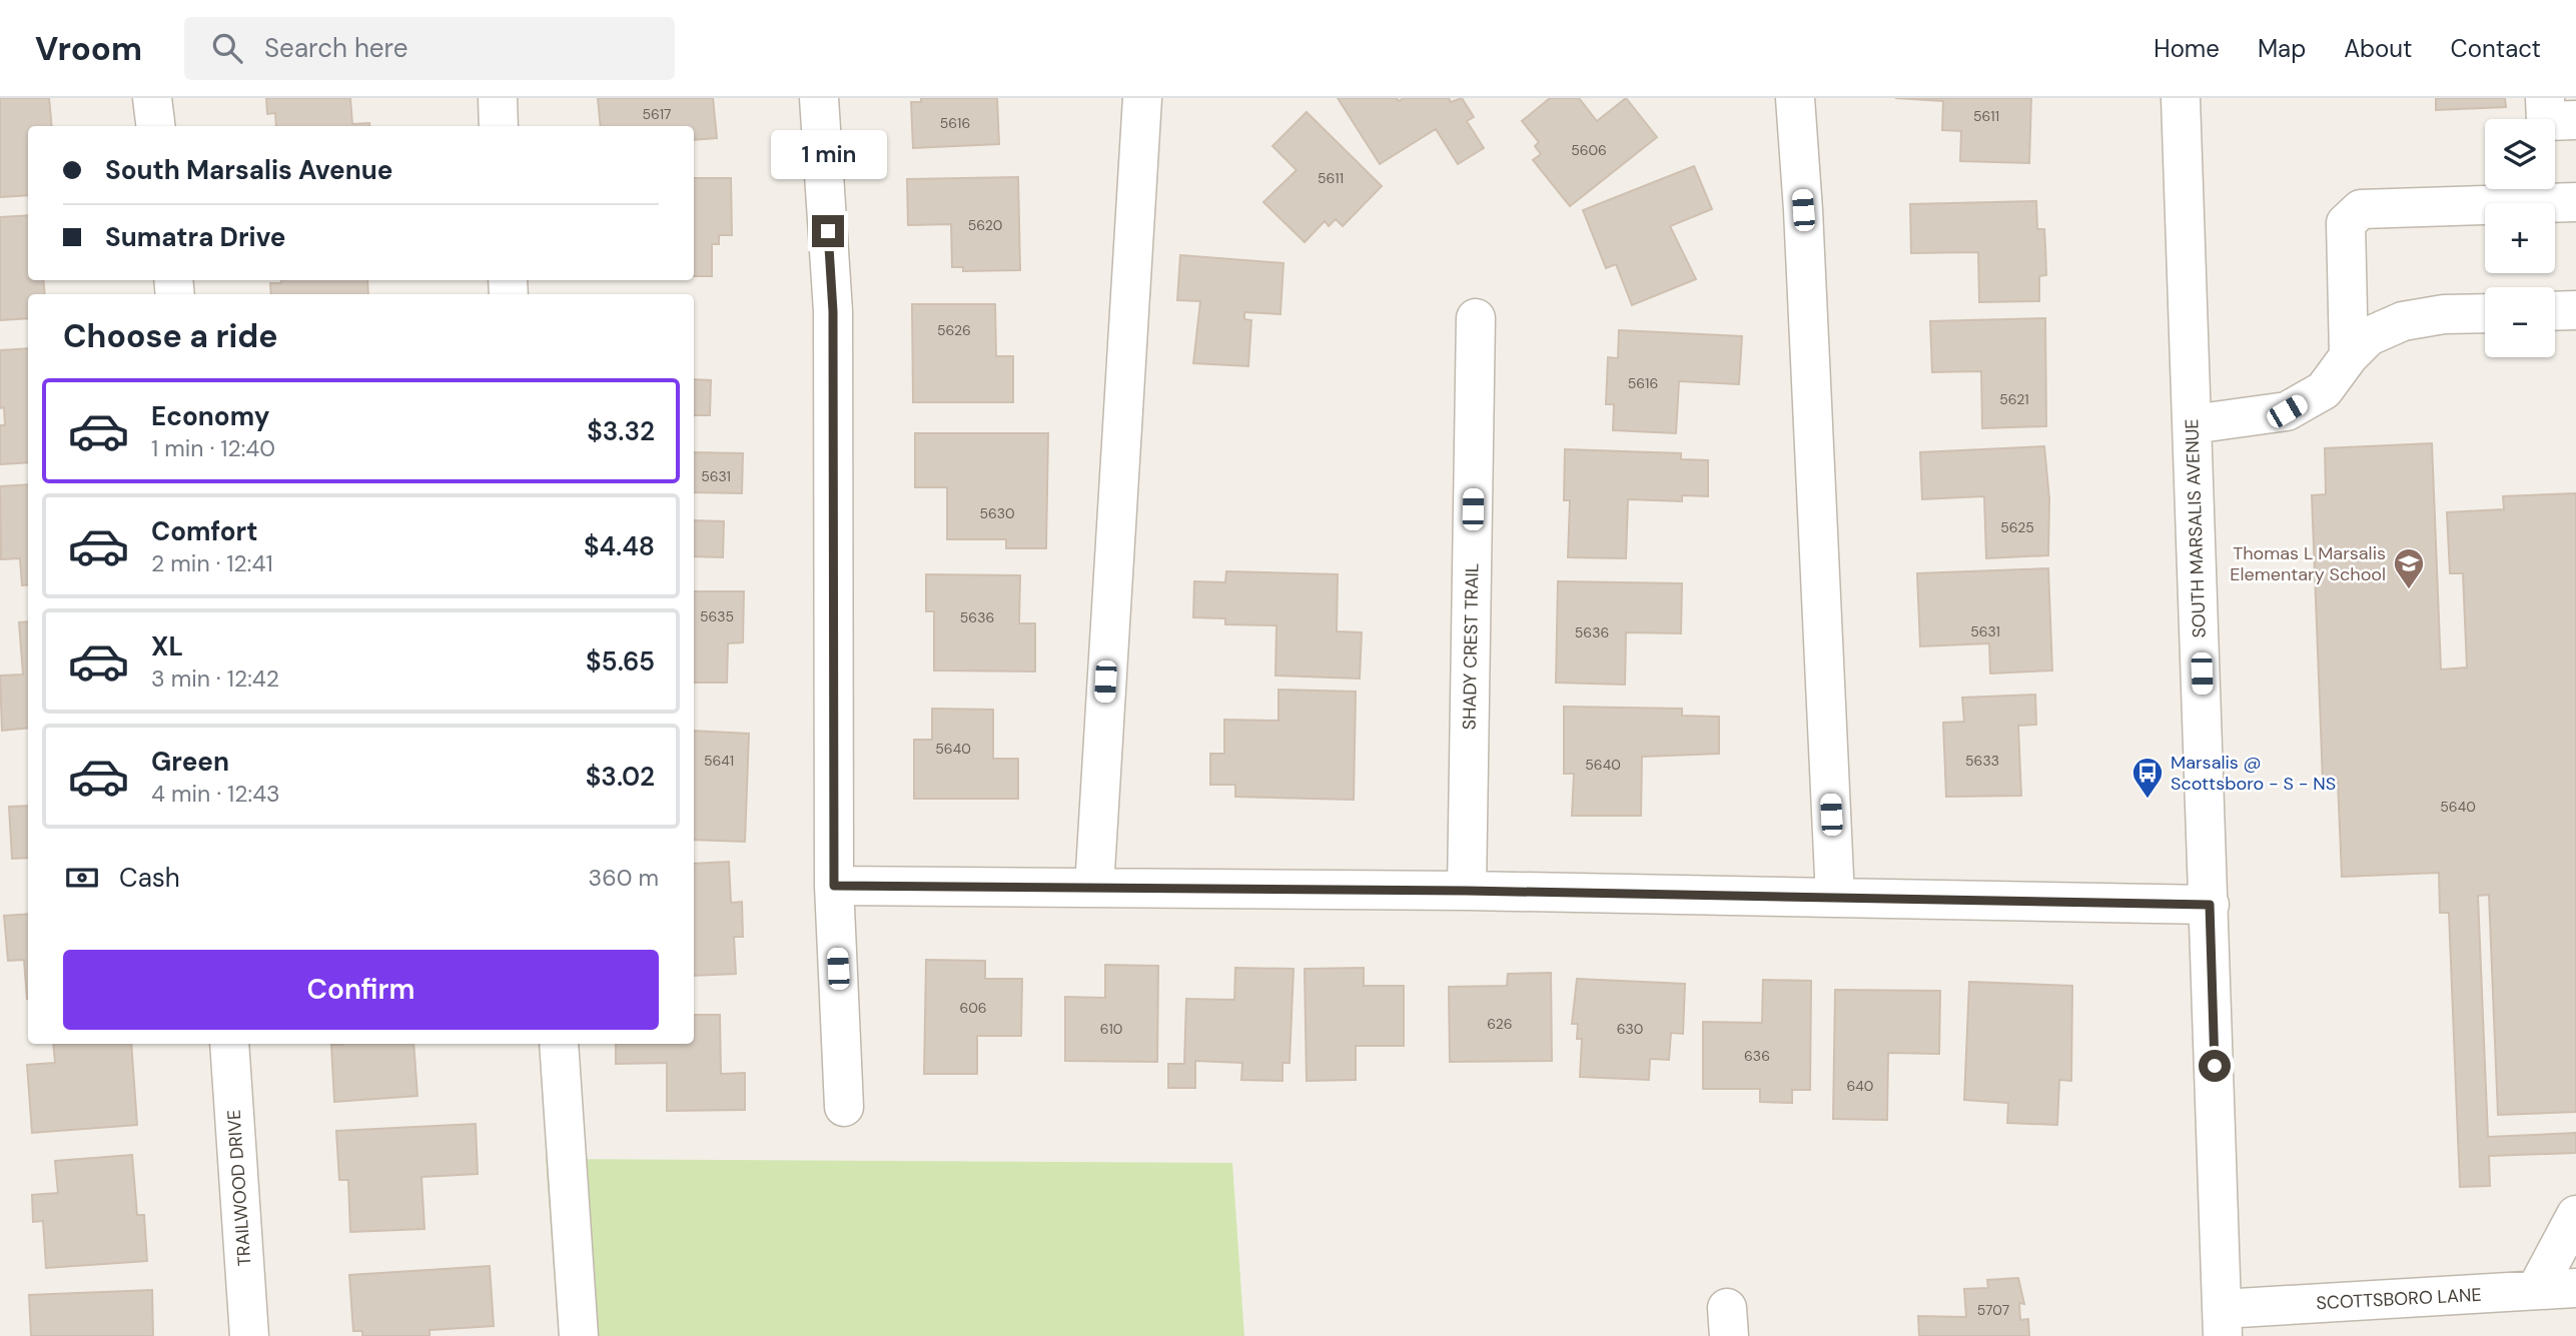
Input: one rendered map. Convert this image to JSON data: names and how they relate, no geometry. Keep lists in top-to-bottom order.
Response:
{
  "streets": {
    "street": [
      "SOUTH MARSALIS AVENUE",
      "SHADY CREST TRAIL",
      "TRAILWOOD DRIVE",
      "SCOTTSBORO LANE"
    ]
  },
  "crossings": [
    ["SOUTH MARSALIS AVENUE", "SCOTTSBORO LANE"]
  ],
  "places": {
    "school or university": ["Thomas L Marsalis Elementary School"],
    "bus stop": ["Marsalis @ Scottsboro - S - NS"]
  },
  "house_numbers": [
    "5617",
    "5611",
    "5616",
    "5606",
    "5611",
    "5620",
    "5626",
    "5616",
    "5621",
    "5631",
    "5630",
    "5625",
    "5635",
    "5636",
    "5631",
    "5636",
    "5640",
    "5641",
    "5633",
    "5640",
    "5640",
    "606",
    "626",
    "610",
    "630",
    "636",
    "640",
    "5707"
  ],
  "page": {
    "header": "Vroom",
    "search": "Search here",
    "nav": [
      "Home",
      "Map",
      "About",
      "Contact"
    ],
    "map_buttons": ["+", "−"],
    "banner": ["South Marsalis Avenue", "Sumatra Drive"],
    "bubble": "1 min",
    "heading": "Choose a ride",
    "list": [
      {
        "name": "Economy",
        "note": "1 min · 12:40",
        "value": "$3.32"
      },
      {
        "name": "Comfort",
        "note": "2 min · 12:41",
        "value": "$4.48"
      },
      {
        "name": "XL",
        "note": "3 min · 12:42",
        "value": "$5.65"
      },
      {
        "name": "Green",
        "note": "4 min · 12:43",
        "value": "$3.02"
      }
    ],
    "pay": ["Cash", "360 m"],
    "buttons": "Confirm"
  }
}
